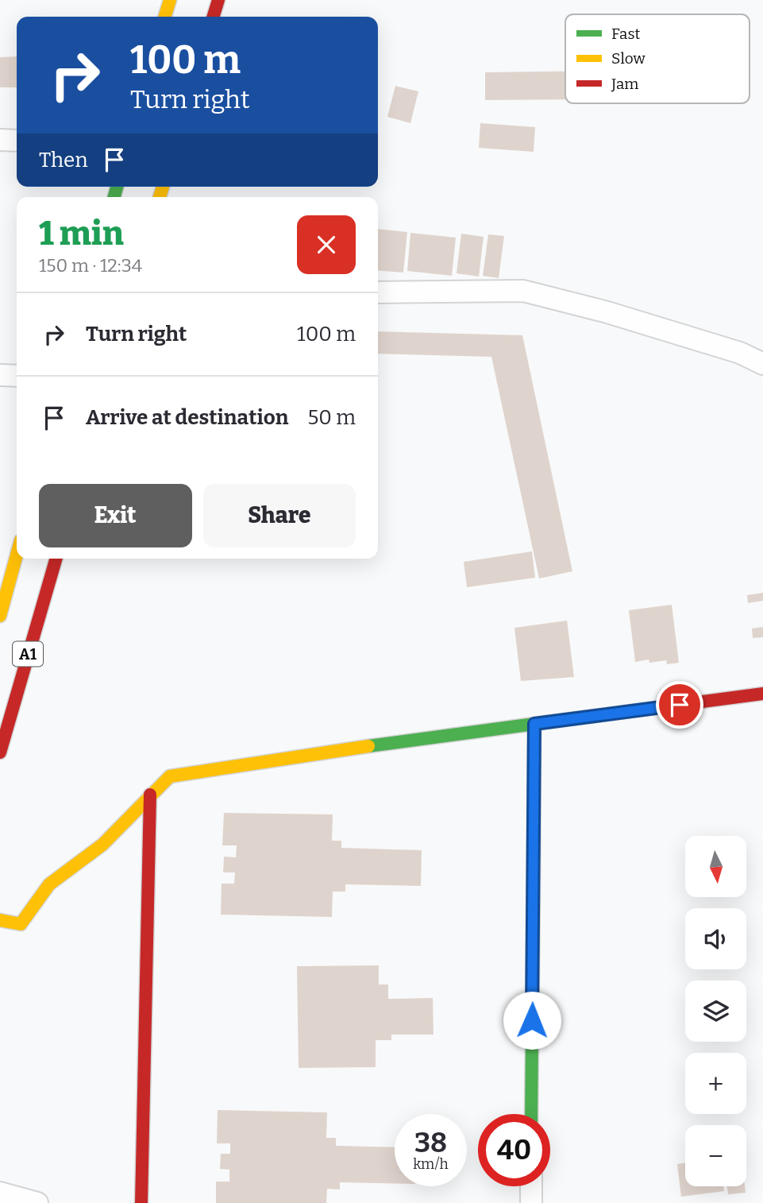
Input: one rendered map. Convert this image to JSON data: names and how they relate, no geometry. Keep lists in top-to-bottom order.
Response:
{
  "streets": {
    "main road": ["A1"]
  },
  "legend": ["Fast", "Slow", "Jam"],
  "north": "bottom",
  "page": {
    "turn": ["100 m", "Turn right"],
    "then": "Then",
    "heading": ["1 min", "150 m · 12:34"],
    "list": [
      {
        "name": "Turn right",
        "value": "100 m"
      },
      {
        "name": "Arrive at destination",
        "value": "50 m"
      }
    ],
    "buttons": ["Exit", "Share"],
    "map_buttons": ["+", "−"],
    "speed": "38 km/h",
    "limit": "40"
  }
}
